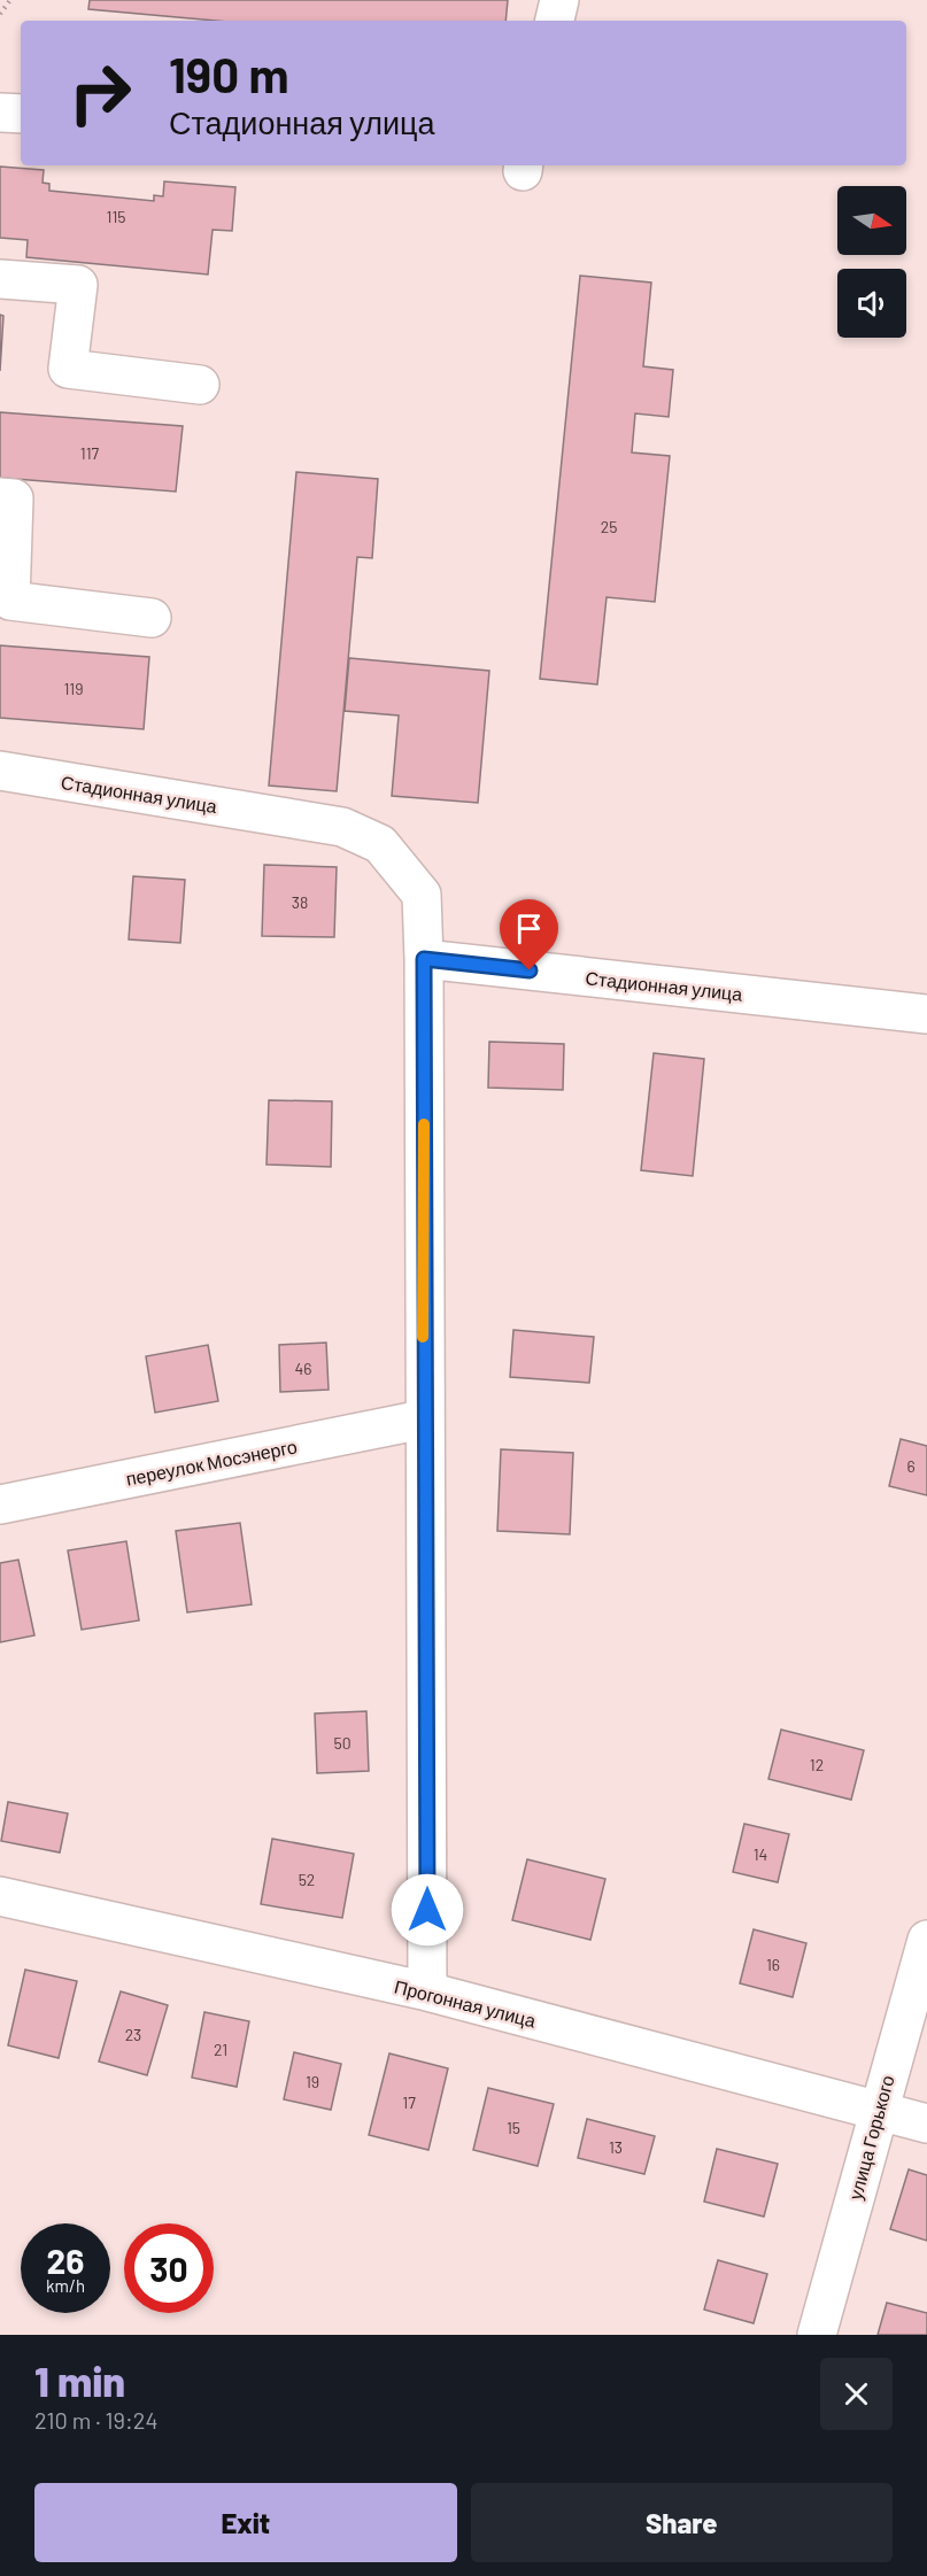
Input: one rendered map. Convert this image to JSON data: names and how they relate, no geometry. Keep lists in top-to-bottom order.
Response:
{
  "streets": {
    "street": [
      "Стадионная улица",
      "переулок Мосэнерго",
      "Прогонная улица",
      "улица Горького"
    ]
  },
  "crossings": [
    ["Прогонная улица", "улица Горького"]
  ],
  "house_numbers": [
    "115",
    "117",
    "25",
    "119",
    "38",
    "46",
    "6",
    "50",
    "12",
    "14",
    "52",
    "16",
    "23",
    "21",
    "19",
    "17",
    "15",
    "13"
  ],
  "north": "right",
  "page": {
    "turn": ["190 m", "Стадионная улица"],
    "speed": "26 km/h",
    "limit": "30",
    "heading": ["1 min", "210 m · 19:24"],
    "buttons": ["Exit", "Share"]
  }
}
